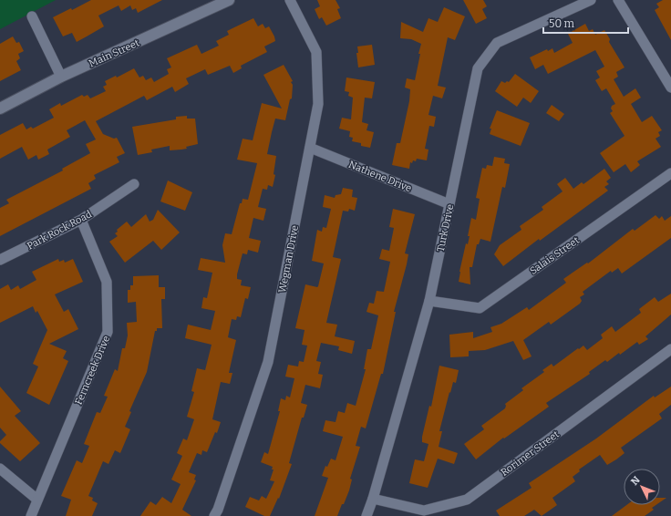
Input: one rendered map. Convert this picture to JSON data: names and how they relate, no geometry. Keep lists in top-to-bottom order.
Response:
{
  "streets": {
    "street": [
      "Main Street",
      "Nathene Drive",
      "Turk Drive",
      "Park Rock Road",
      "Salais Street",
      "Wegman Drive",
      "Ferncreek Drive",
      "Rorimer Street"
    ]
  },
  "crossings": [
    ["Nathene Drive", "Turk Drive"],
    ["Nathene Drive", "Wegman Drive"],
    ["Turk Drive", "Salais Street"],
    ["Turk Drive", "Rorimer Street"],
    ["Park Rock Road", "Ferncreek Drive"]
  ],
  "scale_bar": "50 m",
  "north": "top left"
}
